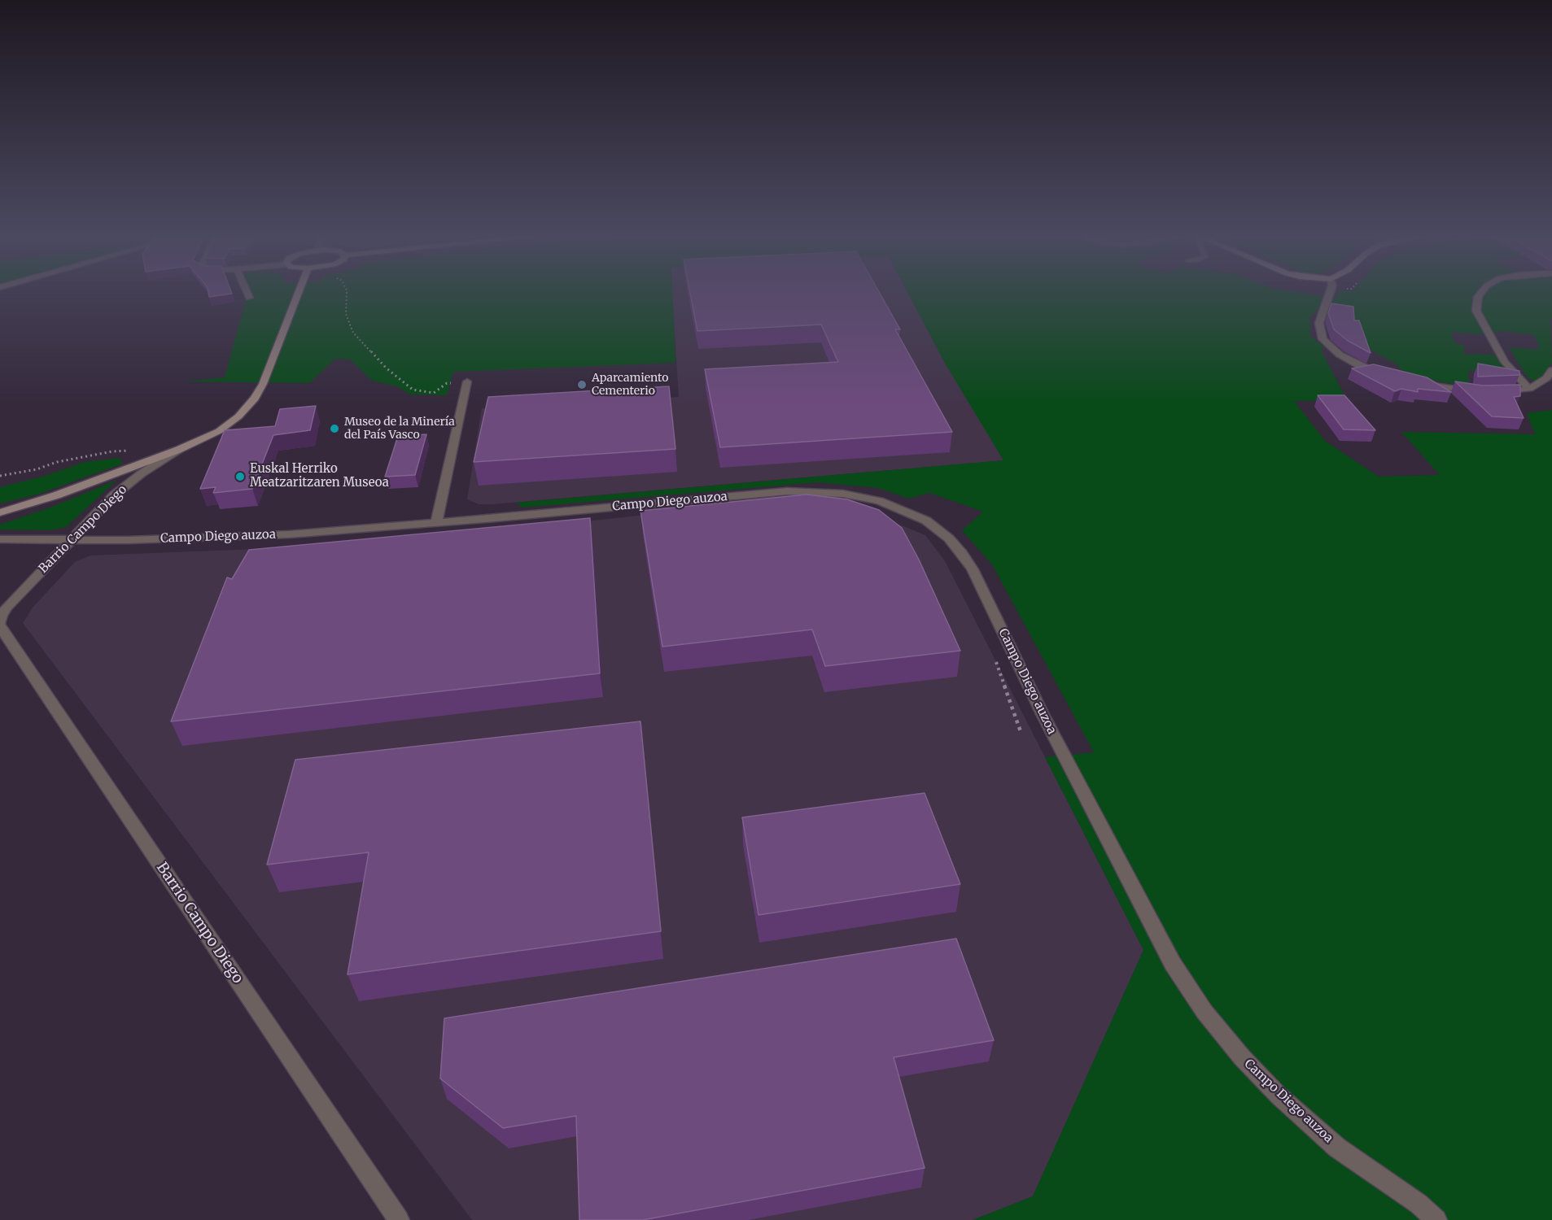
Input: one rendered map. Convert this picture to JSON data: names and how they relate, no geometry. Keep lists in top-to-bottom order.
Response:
{
  "streets": {
    "street": ["Campo Diego auzoa", "Barrio Campo Diego"]
  },
  "crossings": [
    ["Campo Diego auzoa", "Barrio Campo Diego"]
  ],
  "places": ["Aparcamiento Cementerio", "Museo de la Minería del País Vasco", "Euskal Herriko Meatzaritzaren Museoa"]
}
